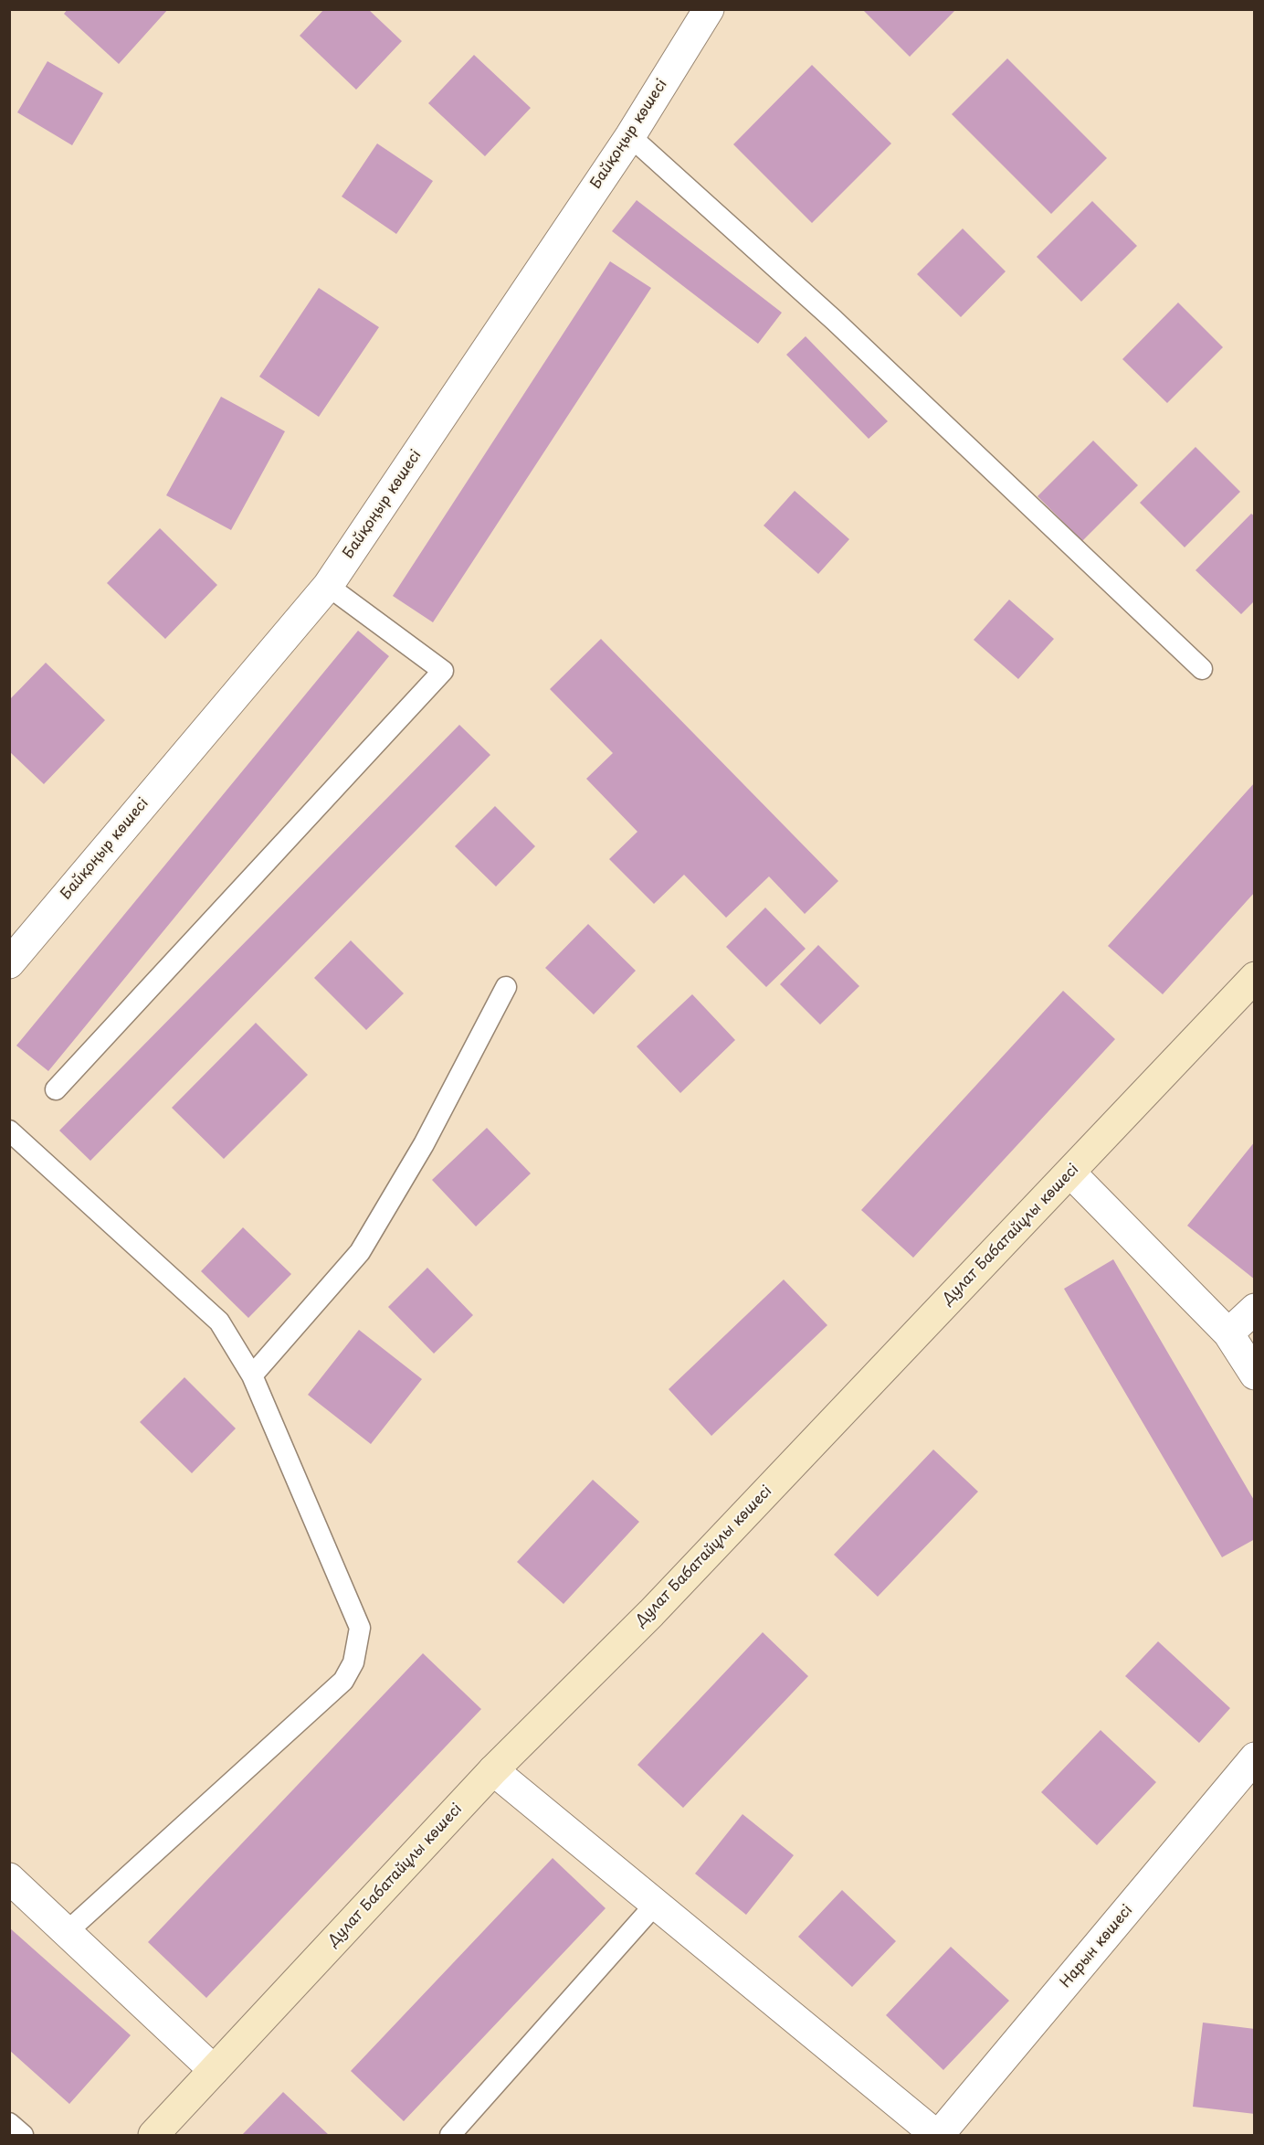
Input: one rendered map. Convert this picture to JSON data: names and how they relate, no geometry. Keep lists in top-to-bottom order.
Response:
{
  "streets": {
    "street": ["Байқоңыр көшесі", "Дулат Бабатайұлы көшесі", "Нарын көшесі"]
  }
}
